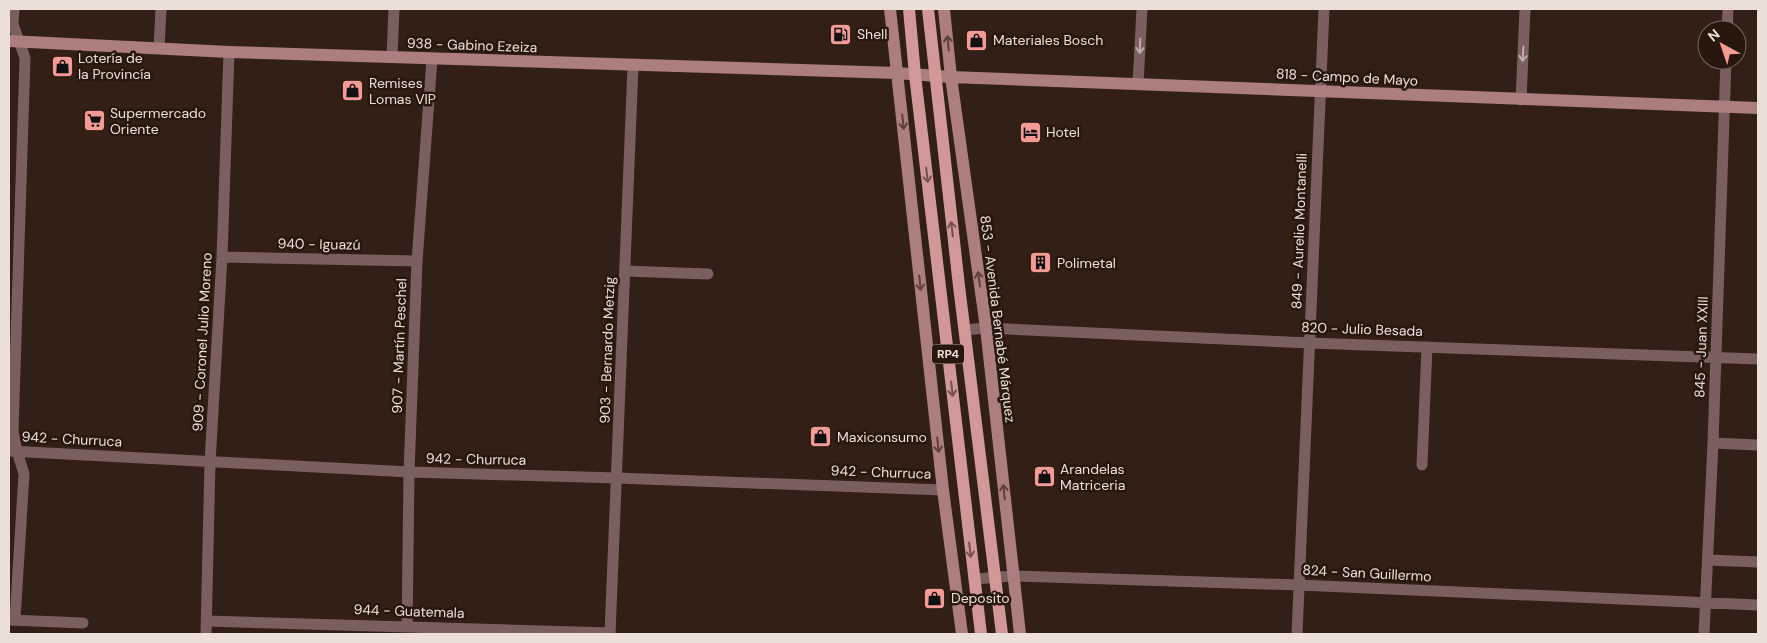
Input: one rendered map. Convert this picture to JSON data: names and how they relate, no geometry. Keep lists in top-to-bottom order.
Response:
{
  "streets": {
    "main road": ["RP4"],
    "street": [
      "938 - Gabino Ezeiza",
      "818 - Campo de Mayo",
      "849 - Aurelio Montanelli",
      "940 - Iguazú",
      "853 - Avenida Bernabé Márquez",
      "820 - Julio Besada",
      "909 - Coronel Julio Moreno",
      "907 - Martín Peschel",
      "845 - Juan XXIII",
      "903 - Bernardo Metzig",
      "942 - Churruca",
      "824 - San Guillermo",
      "944 - Guatemala"
    ]
  },
  "crossings": [
    ["938 - Gabino Ezeiza", "818 - Campo de Mayo"],
    ["938 - Gabino Ezeiza", "909 - Coronel Julio Moreno"],
    ["938 - Gabino Ezeiza", "907 - Martín Peschel"],
    ["938 - Gabino Ezeiza", "903 - Bernardo Metzig"],
    ["938 - Gabino Ezeiza", "RP4"],
    ["818 - Campo de Mayo", "849 - Aurelio Montanelli"],
    ["818 - Campo de Mayo", "853 - Avenida Bernabé Márquez"],
    ["818 - Campo de Mayo", "845 - Juan XXIII"],
    ["818 - Campo de Mayo", "RP4"],
    ["849 - Aurelio Montanelli", "820 - Julio Besada"],
    ["849 - Aurelio Montanelli", "824 - San Guillermo"],
    ["940 - Iguazú", "909 - Coronel Julio Moreno"],
    ["940 - Iguazú", "907 - Martín Peschel"],
    ["853 - Avenida Bernabé Márquez", "820 - Julio Besada"],
    ["853 - Avenida Bernabé Márquez", "824 - San Guillermo"],
    ["820 - Julio Besada", "845 - Juan XXIII"],
    ["820 - Julio Besada", "RP4"],
    ["909 - Coronel Julio Moreno", "942 - Churruca"],
    ["909 - Coronel Julio Moreno", "944 - Guatemala"],
    ["907 - Martín Peschel", "942 - Churruca"],
    ["907 - Martín Peschel", "944 - Guatemala"],
    ["845 - Juan XXIII", "824 - San Guillermo"],
    ["903 - Bernardo Metzig", "942 - Churruca"],
    ["903 - Bernardo Metzig", "944 - Guatemala"],
    ["RP4", "824 - San Guillermo"]
  ],
  "places": {
    "fuel station": ["Shell"],
    "shop": [
      "Materiales Bosch",
      "Lotería de la Provincía",
      "Remises Lomas VIP",
      "Maxiconsumo",
      "Arandelas Matriceria",
      "Deposito"
    ],
    "supermarket": ["Supermercado Oriente"],
    "hotel": ["Hotel"],
    "building": ["Polimetal"]
  },
  "north": "top left"
}
